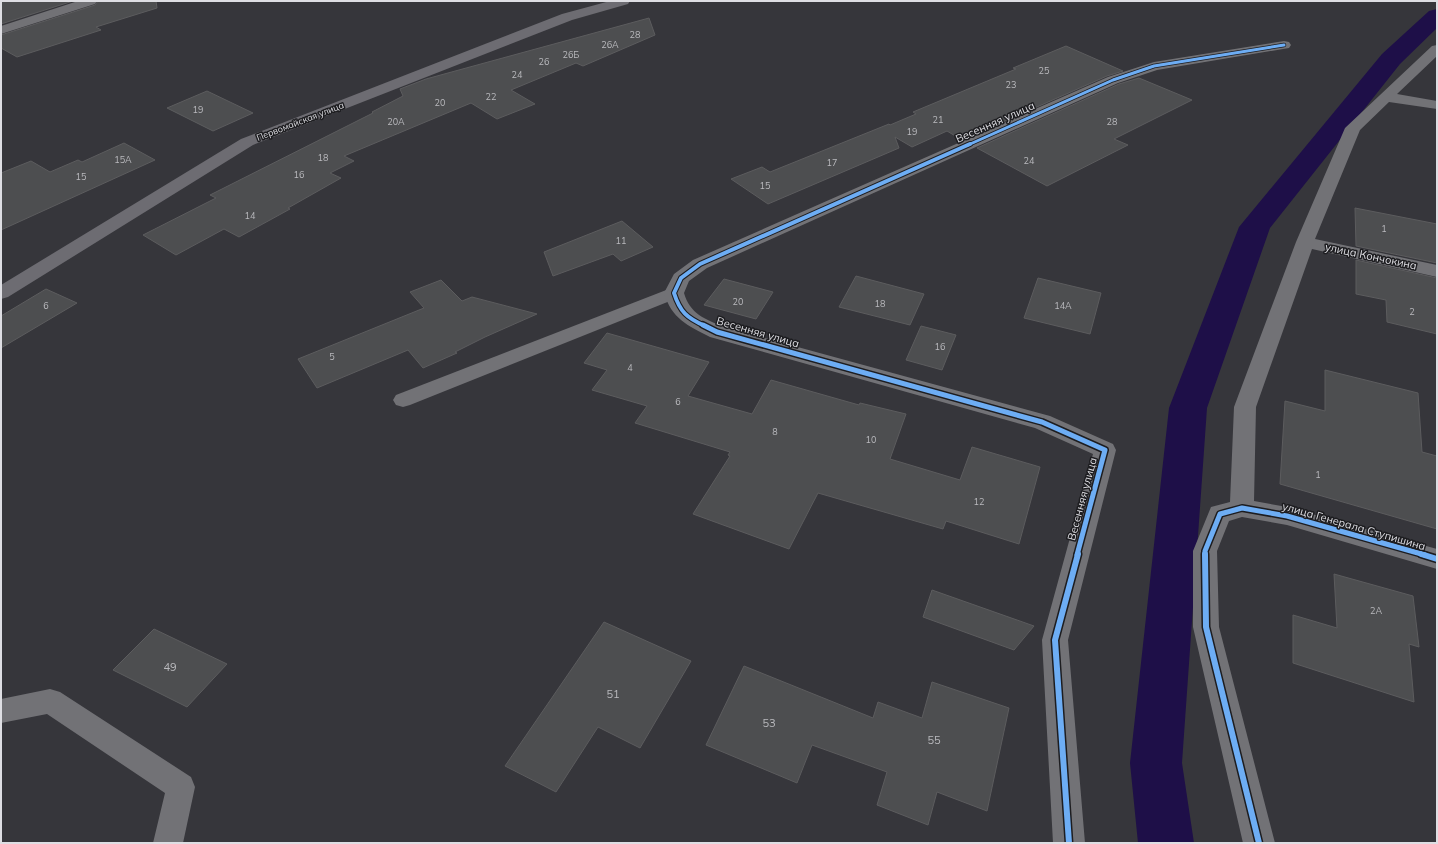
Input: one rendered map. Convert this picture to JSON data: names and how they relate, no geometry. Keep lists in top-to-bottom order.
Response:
{
  "streets": {
    "main road": ["Первомайская улица"],
    "street": ["Весенняя улица", "улица Кончокина", "улица Генерала Ступишина"]
  },
  "house_numbers": [
    "28",
    "26А",
    "26Б",
    "26",
    "25",
    "24",
    "23",
    "22",
    "20",
    "19",
    "21",
    "20А",
    "28",
    "19",
    "18",
    "15А",
    "24",
    "17",
    "16",
    "15",
    "15",
    "14",
    "1",
    "11",
    "20",
    "18",
    "6",
    "14А",
    "2",
    "16",
    "5",
    "4",
    "6",
    "8",
    "10",
    "1",
    "12",
    "2А",
    "49",
    "51",
    "53",
    "55"
  ]
}
